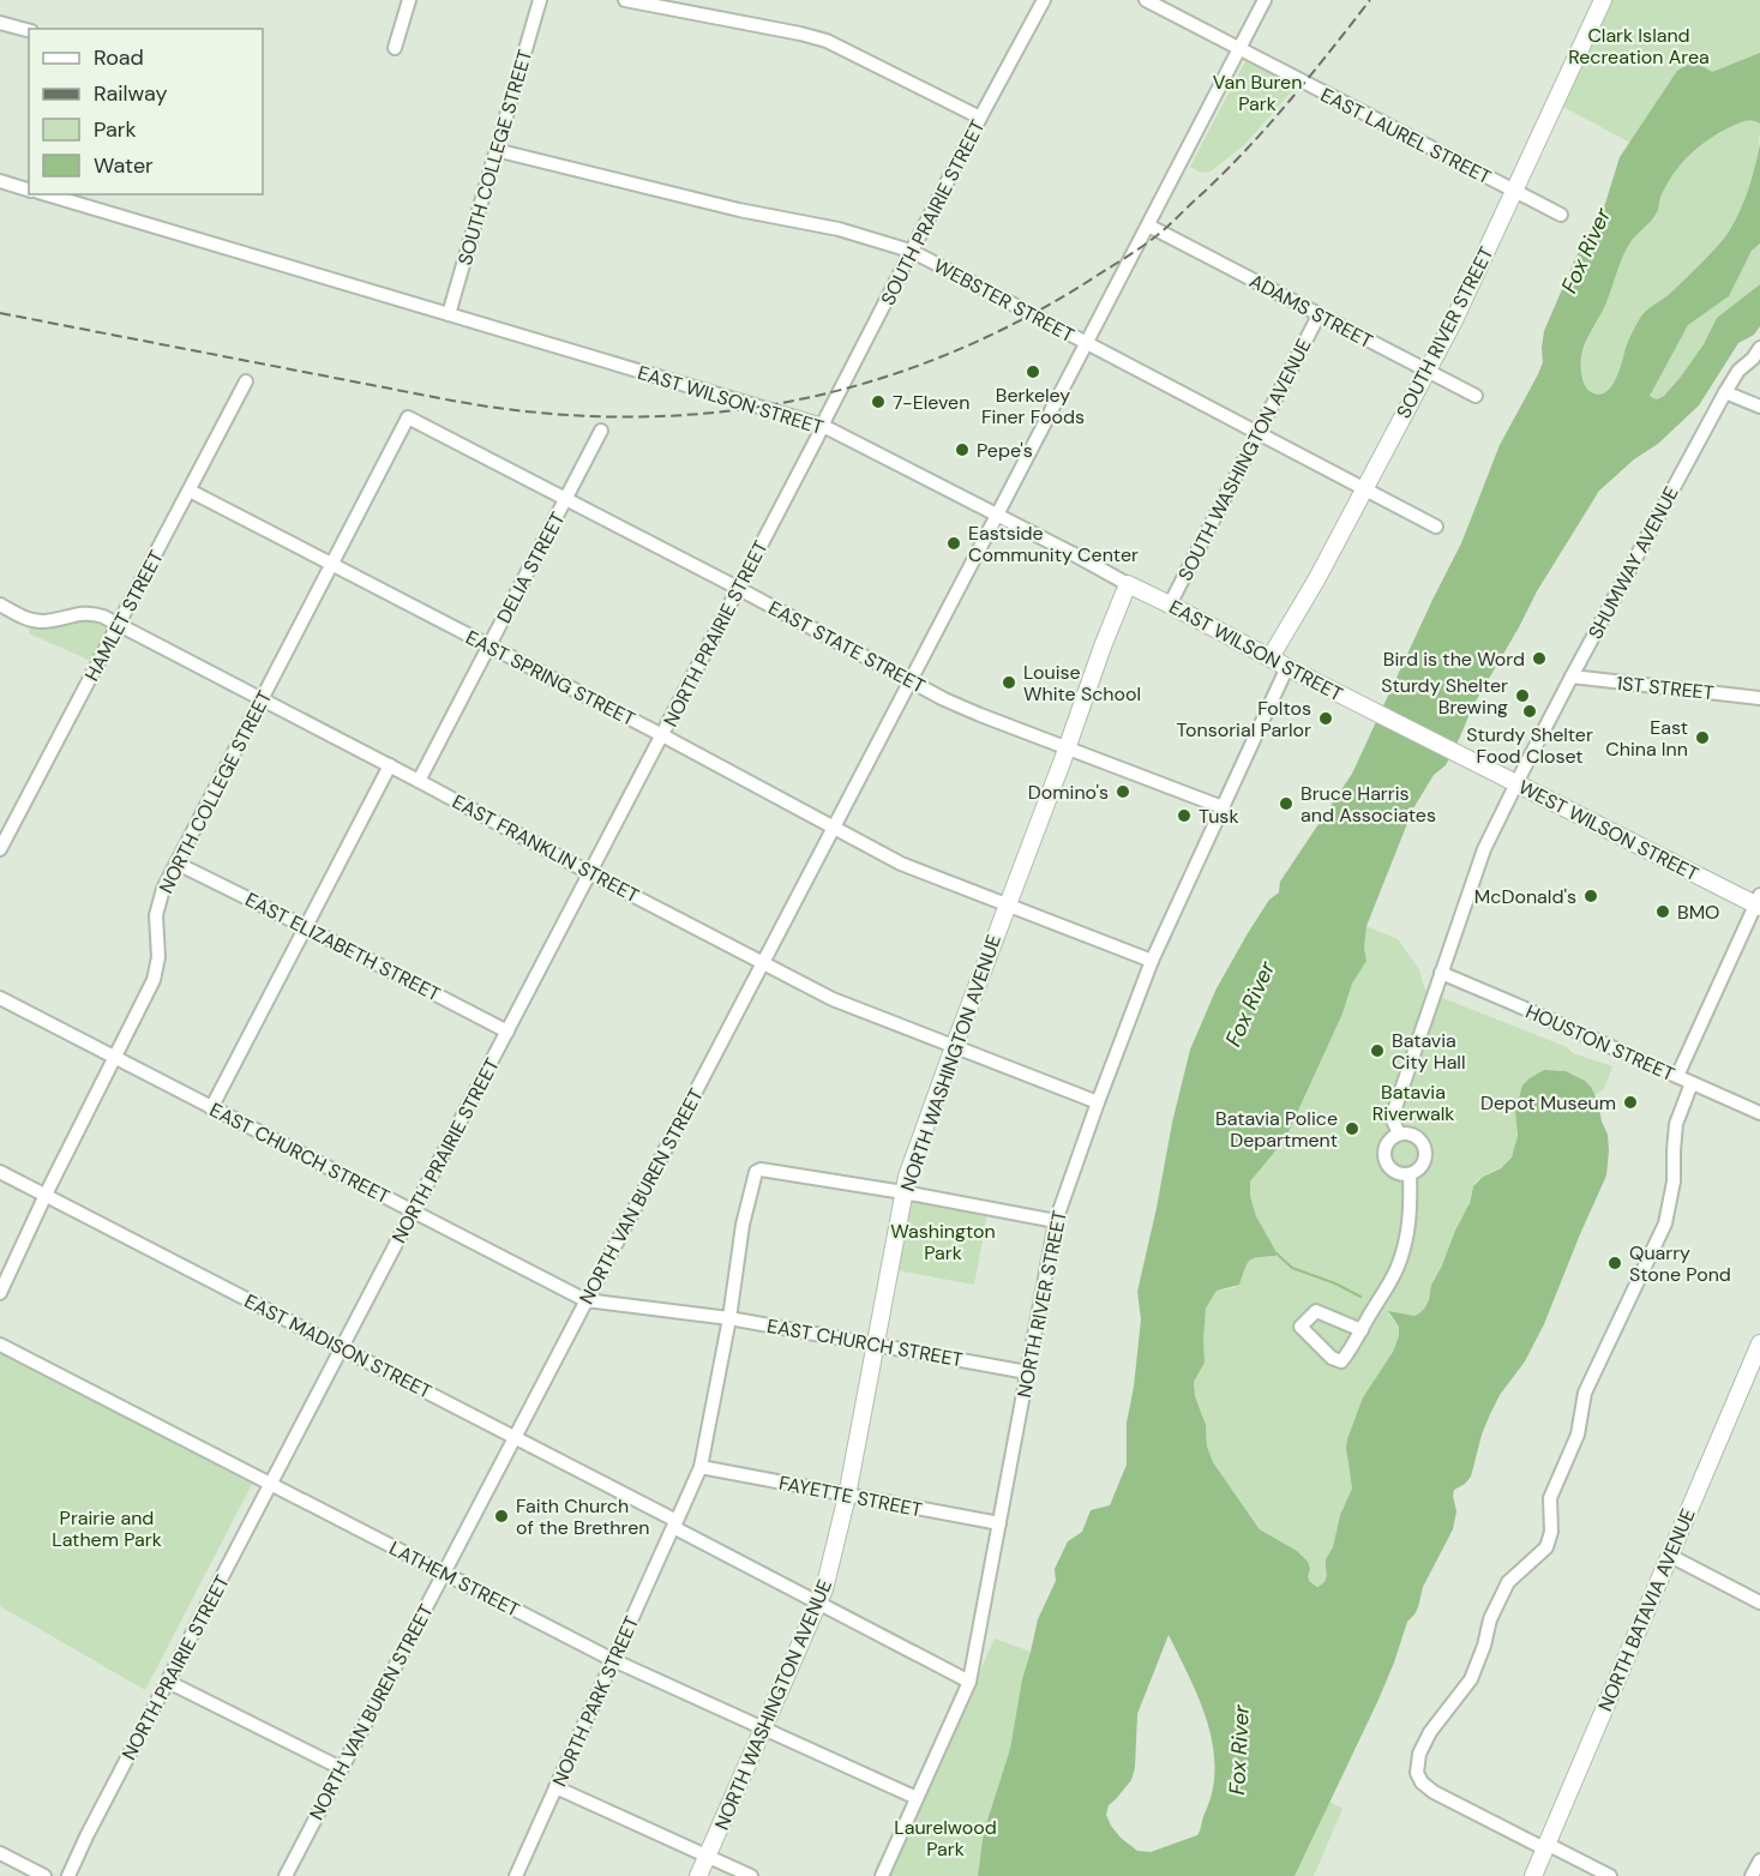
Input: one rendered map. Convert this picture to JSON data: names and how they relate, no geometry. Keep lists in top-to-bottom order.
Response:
{
  "streets": {
    "main road": [
      "SOUTH RIVER STREET",
      "EAST WILSON STREET",
      "WEST WILSON STREET",
      "NORTH WASHINGTON AVENUE",
      "NORTH BATAVIA AVENUE"
    ],
    "street": [
      "EAST LAUREL STREET",
      "SOUTH COLLEGE STREET",
      "SOUTH PRAIRIE STREET",
      "WEBSTER STREET",
      "ADAMS STREET",
      "SOUTH WASHINGTON AVENUE",
      "SHUMWAY AVENUE",
      "DELIA STREET",
      "HAMLET STREET",
      "NORTH PRAIRIE STREET",
      "EAST STATE STREET",
      "EAST SPRING STREET",
      "1ST STREET",
      "NORTH COLLEGE STREET",
      "EAST FRANKLIN STREET",
      "EAST ELIZABETH STREET",
      "HOUSTON STREET",
      "EAST CHURCH STREET",
      "NORTH VAN BUREN STREET",
      "NORTH RIVER STREET",
      "EAST MADISON STREET",
      "FAYETTE STREET",
      "LATHEM STREET",
      "NORTH PARK STREET"
    ]
  },
  "crossings": [
    ["EAST LAUREL STREET", "SOUTH RIVER STREET"],
    ["EAST LAUREL STREET", "NORTH VAN BUREN STREET"],
    ["SOUTH COLLEGE STREET", "WEBSTER STREET"],
    ["SOUTH COLLEGE STREET", "EAST WILSON STREET"],
    ["SOUTH PRAIRIE STREET", "WEBSTER STREET"],
    ["SOUTH PRAIRIE STREET", "EAST WILSON STREET"],
    ["SOUTH PRAIRIE STREET", "NORTH PRAIRIE STREET"],
    ["WEBSTER STREET", "SOUTH RIVER STREET"],
    ["WEBSTER STREET", "SOUTH WASHINGTON AVENUE"],
    ["WEBSTER STREET", "NORTH VAN BUREN STREET"],
    ["ADAMS STREET", "SOUTH RIVER STREET"],
    ["ADAMS STREET", "SOUTH WASHINGTON AVENUE"],
    ["ADAMS STREET", "NORTH VAN BUREN STREET"],
    ["SOUTH RIVER STREET", "EAST WILSON STREET"],
    ["EAST WILSON STREET", "SOUTH WASHINGTON AVENUE"],
    ["EAST WILSON STREET", "NORTH PRAIRIE STREET"],
    ["EAST WILSON STREET", "WEST WILSON STREET"],
    ["EAST WILSON STREET", "NORTH WASHINGTON AVENUE"],
    ["EAST WILSON STREET", "NORTH VAN BUREN STREET"],
    ["EAST WILSON STREET", "NORTH RIVER STREET"],
    ["SHUMWAY AVENUE", "1ST STREET"],
    ["SHUMWAY AVENUE", "WEST WILSON STREET"],
    ["SHUMWAY AVENUE", "HOUSTON STREET"],
    ["DELIA STREET", "EAST STATE STREET"],
    ["DELIA STREET", "EAST SPRING STREET"],
    ["DELIA STREET", "EAST FRANKLIN STREET"],
    ["HAMLET STREET", "EAST SPRING STREET"],
    ["HAMLET STREET", "EAST FRANKLIN STREET"],
    ["NORTH PRAIRIE STREET", "EAST STATE STREET"],
    ["NORTH PRAIRIE STREET", "EAST SPRING STREET"],
    ["NORTH PRAIRIE STREET", "EAST FRANKLIN STREET"],
    ["NORTH PRAIRIE STREET", "EAST ELIZABETH STREET"],
    ["NORTH PRAIRIE STREET", "EAST CHURCH STREET"],
    ["NORTH PRAIRIE STREET", "EAST MADISON STREET"],
    ["NORTH PRAIRIE STREET", "LATHEM STREET"],
    ["EAST STATE STREET", "NORTH COLLEGE STREET"],
    ["EAST STATE STREET", "NORTH WASHINGTON AVENUE"],
    ["EAST STATE STREET", "NORTH VAN BUREN STREET"],
    ["EAST STATE STREET", "NORTH RIVER STREET"],
    ["EAST SPRING STREET", "NORTH COLLEGE STREET"],
    ["EAST SPRING STREET", "NORTH WASHINGTON AVENUE"],
    ["EAST SPRING STREET", "NORTH VAN BUREN STREET"],
    ["EAST SPRING STREET", "NORTH RIVER STREET"],
    ["NORTH COLLEGE STREET", "EAST FRANKLIN STREET"],
    ["NORTH COLLEGE STREET", "EAST ELIZABETH STREET"],
    ["NORTH COLLEGE STREET", "EAST CHURCH STREET"],
    ["NORTH COLLEGE STREET", "EAST MADISON STREET"],
    ["EAST FRANKLIN STREET", "NORTH WASHINGTON AVENUE"],
    ["EAST FRANKLIN STREET", "NORTH VAN BUREN STREET"],
    ["EAST FRANKLIN STREET", "NORTH RIVER STREET"],
    ["NORTH WASHINGTON AVENUE", "EAST CHURCH STREET"],
    ["NORTH WASHINGTON AVENUE", "EAST MADISON STREET"],
    ["NORTH WASHINGTON AVENUE", "FAYETTE STREET"],
    ["NORTH WASHINGTON AVENUE", "LATHEM STREET"],
    ["NORTH WASHINGTON AVENUE", "NORTH PARK STREET"],
    ["EAST CHURCH STREET", "NORTH VAN BUREN STREET"],
    ["EAST CHURCH STREET", "NORTH RIVER STREET"],
    ["EAST CHURCH STREET", "NORTH PARK STREET"],
    ["NORTH VAN BUREN STREET", "EAST MADISON STREET"],
    ["NORTH VAN BUREN STREET", "LATHEM STREET"],
    ["NORTH RIVER STREET", "EAST MADISON STREET"],
    ["NORTH RIVER STREET", "FAYETTE STREET"],
    ["NORTH RIVER STREET", "LATHEM STREET"],
    ["EAST MADISON STREET", "NORTH PARK STREET"],
    ["FAYETTE STREET", "NORTH PARK STREET"],
    ["LATHEM STREET", "NORTH PARK STREET"]
  ],
  "water": ["Fox River"],
  "parks": [
    "Clark Island Recreation Area",
    "Van Buren Park",
    "Batavia Riverwalk",
    "Washington Park",
    "Prairie and Lathem Park",
    "Laurelwood Park"
  ],
  "places": [
    "Berkeley Finer Foods",
    "7-Eleven",
    "Pepe's",
    "Eastside Community Center",
    "Bird is the Word",
    "Louise White School",
    "Sturdy Shelter Brewing",
    "Sturdy Shelter Food Closet",
    "Foltos Tonsorial Parlor",
    "East China Inn",
    "Domino's",
    "Bruce Harris and Associates",
    "Tusk",
    "McDonald's",
    "BMO",
    "Batavia City Hall",
    "Depot Museum",
    "Batavia Police Department",
    "Quarry Stone Pond",
    "Faith Church of the Brethren"
  ],
  "legend": [
    "Road",
    "Railway",
    "Park",
    "Water"
  ]
}
